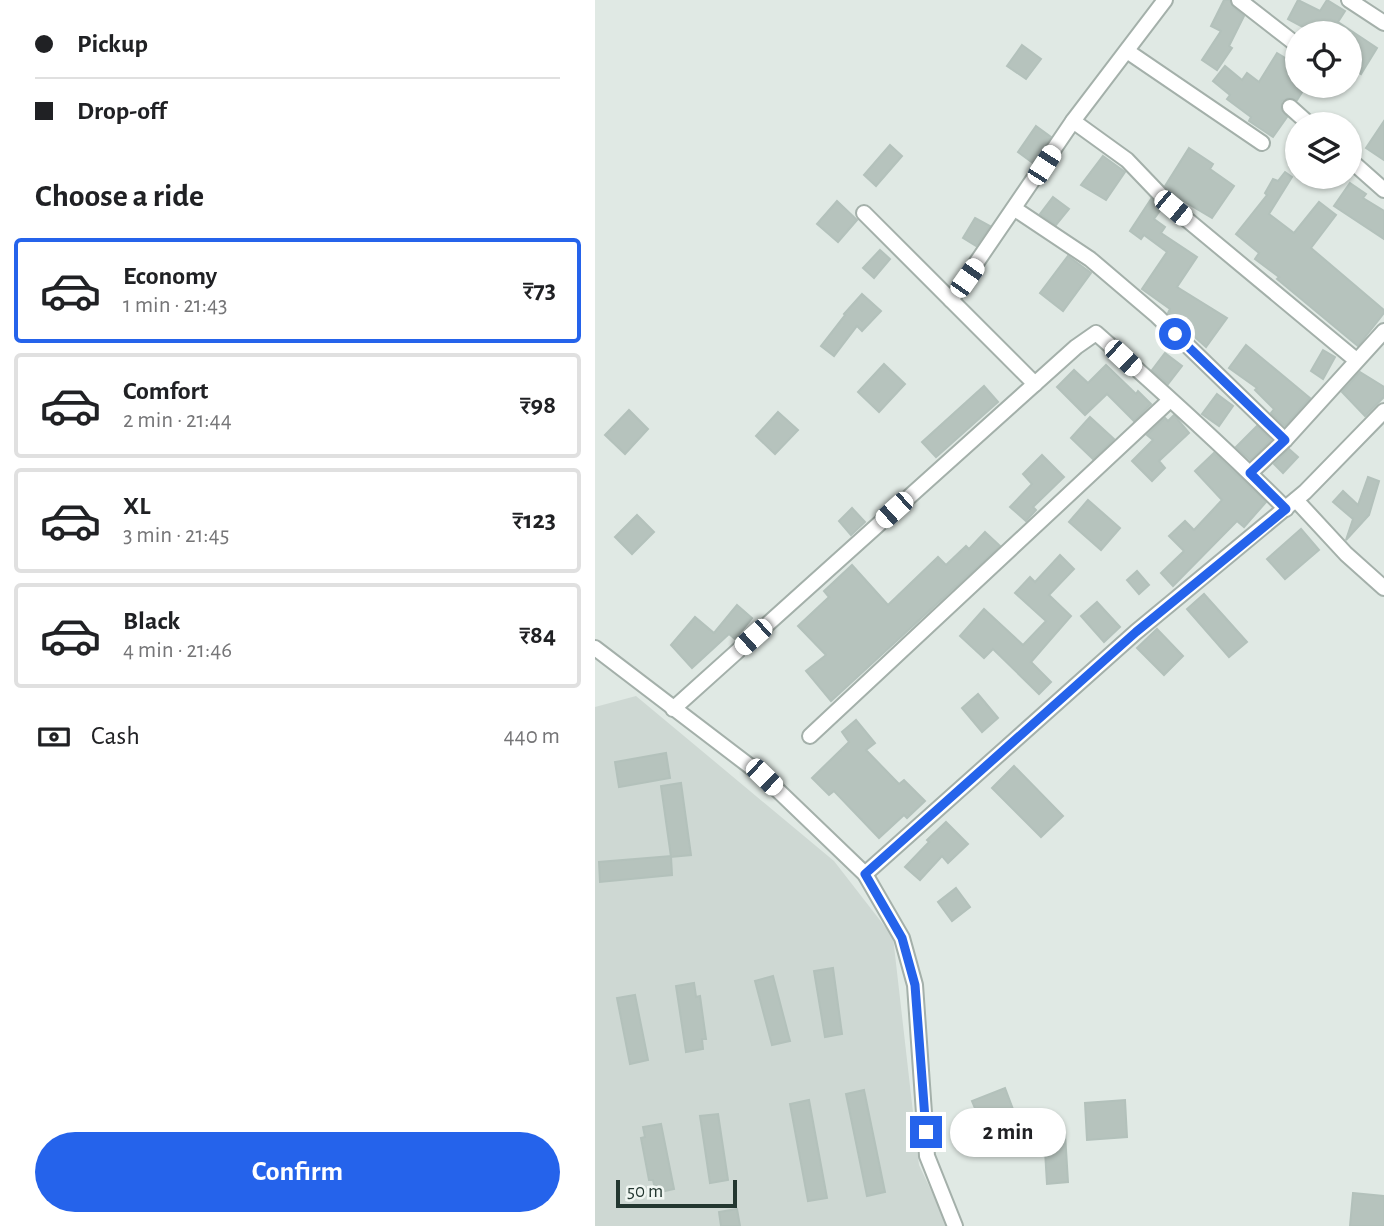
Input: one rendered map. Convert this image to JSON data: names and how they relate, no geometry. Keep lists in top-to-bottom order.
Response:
{
  "scale_bar": "50 m",
  "page": {
    "banner": ["Pickup", "Drop-off"],
    "heading": "Choose a ride",
    "list": [
      {
        "name": "Economy",
        "note": "1 min · 21:43",
        "value": "₹73"
      },
      {
        "name": "Comfort",
        "note": "2 min · 21:44",
        "value": "₹98"
      },
      {
        "name": "XL",
        "note": "3 min · 21:45",
        "value": "₹123"
      },
      {
        "name": "Black",
        "note": "4 min · 21:46",
        "value": "₹84"
      }
    ],
    "pay": ["Cash", "440 m"],
    "bubble": "2 min",
    "buttons": "Confirm",
    "scale": "50 m"
  }
}
